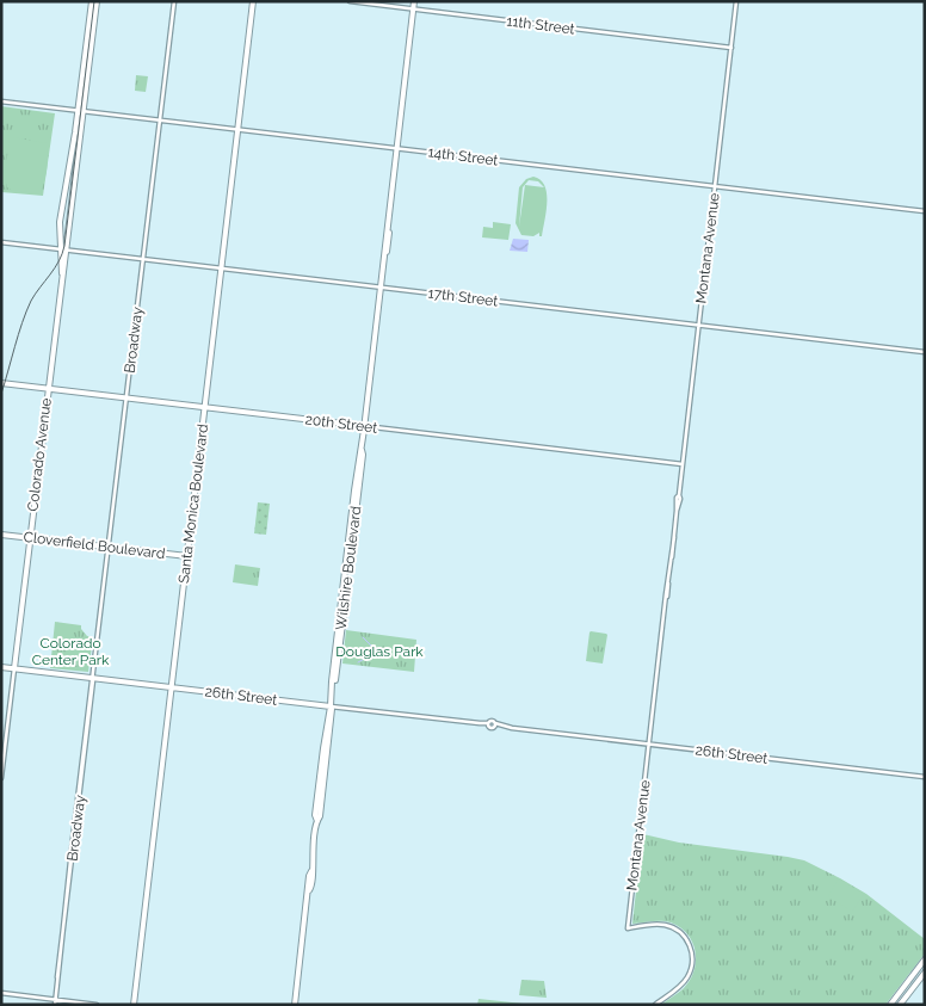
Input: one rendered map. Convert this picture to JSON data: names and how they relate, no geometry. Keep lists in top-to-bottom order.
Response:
{
  "streets": {
    "main road": [
      "20th Street",
      "Colorado Avenue",
      "Santa Monica Boulevard",
      "Cloverfield Boulevard",
      "Wilshire Boulevard",
      "26th Street"
    ],
    "street": [
      "11th Street",
      "14th Street",
      "Montana Avenue",
      "17th Street",
      "Broadway"
    ]
  },
  "crossings": [
    ["11th Street", "Montana Avenue"],
    ["11th Street", "Wilshire Boulevard"],
    ["14th Street", "Montana Avenue"],
    ["14th Street", "Broadway"],
    ["14th Street", "Colorado Avenue"],
    ["14th Street", "Santa Monica Boulevard"],
    ["14th Street", "Wilshire Boulevard"],
    ["Montana Avenue", "17th Street"],
    ["Montana Avenue", "20th Street"],
    ["Montana Avenue", "26th Street"],
    ["17th Street", "Broadway"],
    ["17th Street", "Colorado Avenue"],
    ["17th Street", "Santa Monica Boulevard"],
    ["17th Street", "Wilshire Boulevard"],
    ["Broadway", "20th Street"],
    ["Broadway", "Cloverfield Boulevard"],
    ["Broadway", "26th Street"],
    ["20th Street", "Colorado Avenue"],
    ["20th Street", "Santa Monica Boulevard"],
    ["20th Street", "Wilshire Boulevard"],
    ["Colorado Avenue", "Cloverfield Boulevard"],
    ["Colorado Avenue", "26th Street"],
    ["Santa Monica Boulevard", "Cloverfield Boulevard"],
    ["Santa Monica Boulevard", "26th Street"],
    ["Wilshire Boulevard", "26th Street"]
  ],
  "parks": ["Colorado Center Park", "Douglas Park"]
}
